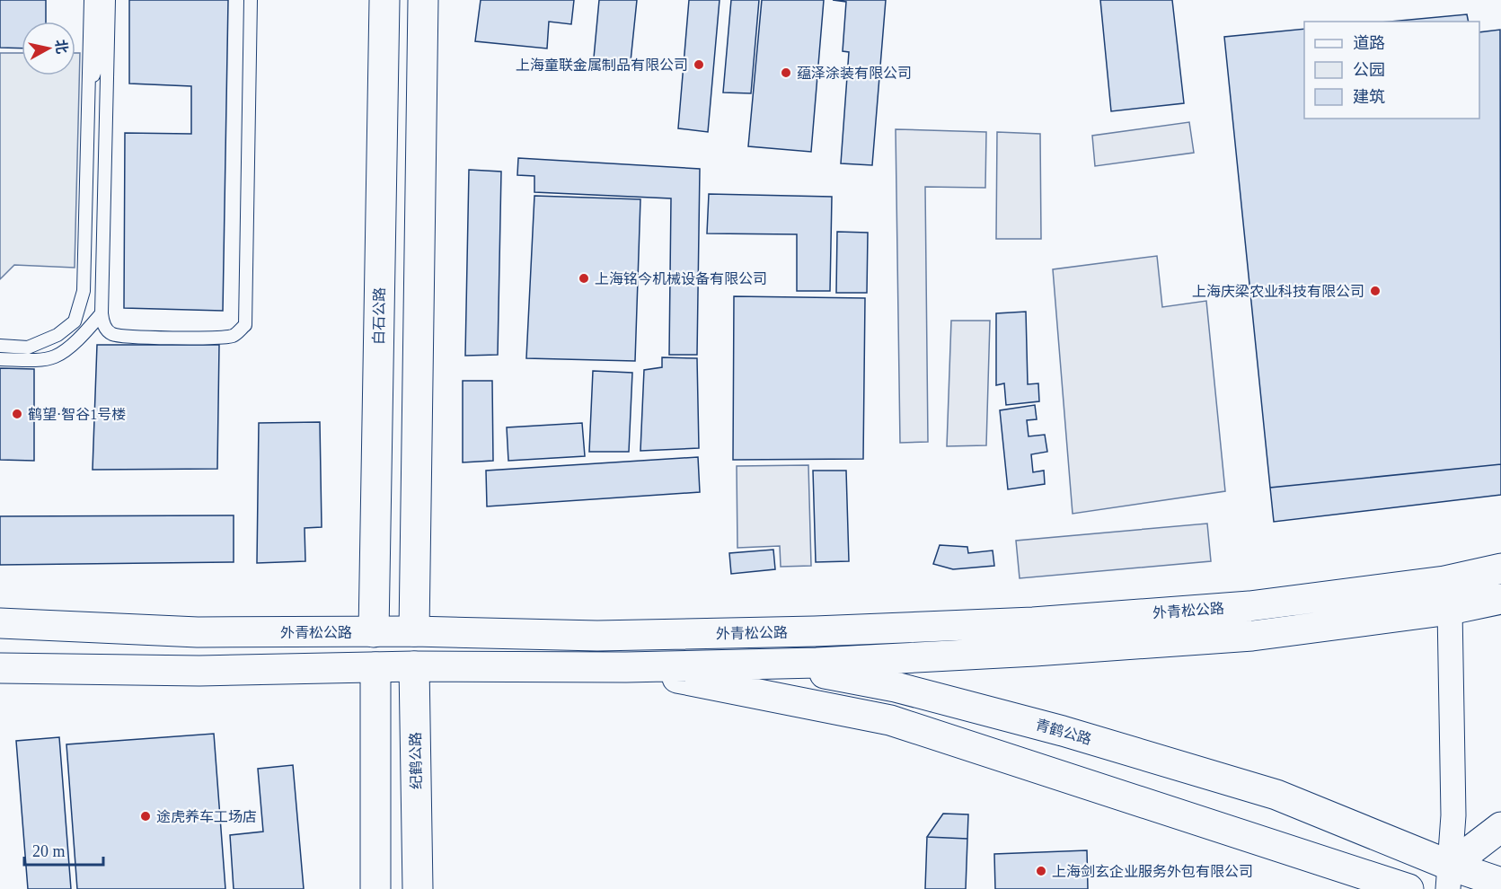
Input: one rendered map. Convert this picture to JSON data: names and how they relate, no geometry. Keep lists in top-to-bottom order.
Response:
{
  "streets": {
    "main road": [
      "白石公路",
      "外青松公路",
      "青鹤公路",
      "纪鹤公路"
    ]
  },
  "crossings": [
    ["白石公路", "外青松公路"],
    ["外青松公路", "青鹤公路"],
    ["外青松公路", "纪鹤公路"]
  ],
  "places": [
    "上海童联金属制品有限公司",
    "蕴泽涂装有限公司",
    "上海铭今机械设备有限公司",
    "上海庆梁农业科技有限公司",
    "鹤望·智谷1号楼",
    "途虎养车工场店",
    "上海剑玄企业服务外包有限公司"
  ],
  "legend": ["道路", "公园", "建筑"],
  "scale_bar": "20 m",
  "north": "right"
}
